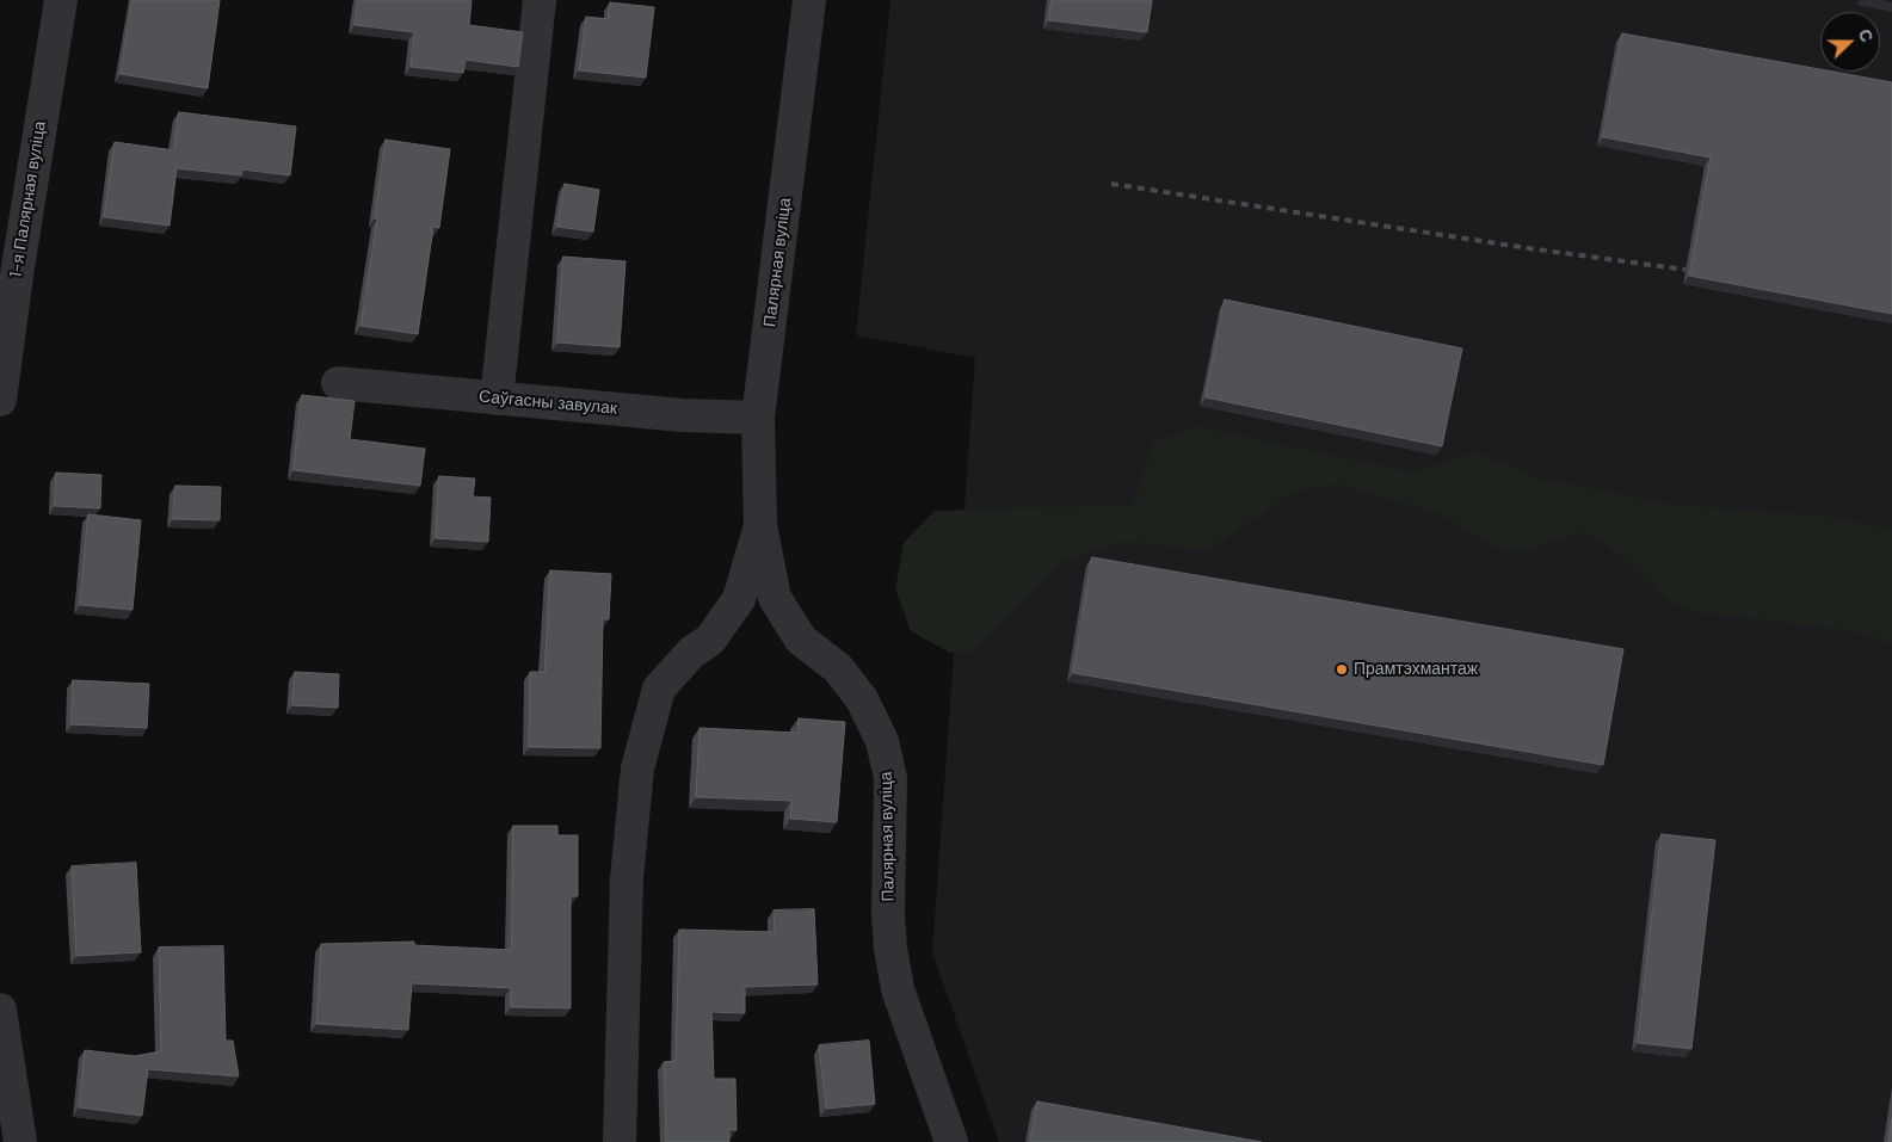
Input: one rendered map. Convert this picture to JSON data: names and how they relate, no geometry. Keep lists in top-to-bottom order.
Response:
{
  "streets": {
    "street": ["1-я Палярная вуліца", "Палярная вуліца", "Саўгасны завулак"]
  },
  "crossings": [
    ["Палярная вуліца", "Саўгасны завулак"]
  ],
  "places": ["Прамтэхмантаж"],
  "north": "right"
}
